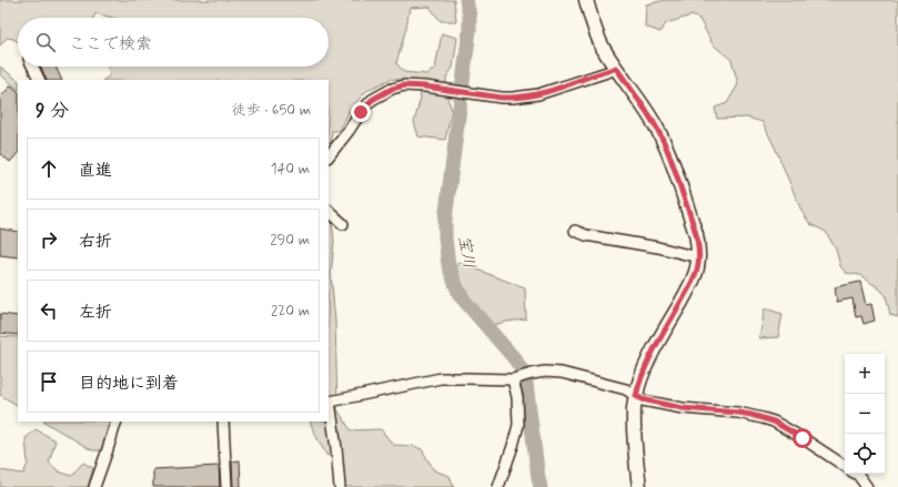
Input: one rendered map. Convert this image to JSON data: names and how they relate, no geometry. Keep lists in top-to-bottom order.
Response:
{
  "water": ["宝川"],
  "page": {
    "search": "ここで検索",
    "heading": ["9 分", "徒歩 · 650 m"],
    "list": [
      ["直進", "140 m"],
      ["右折", "290 m"],
      ["左折", "220 m"],
      "目的地に到着"
    ],
    "map_buttons": ["+", "−"]
  }
}
